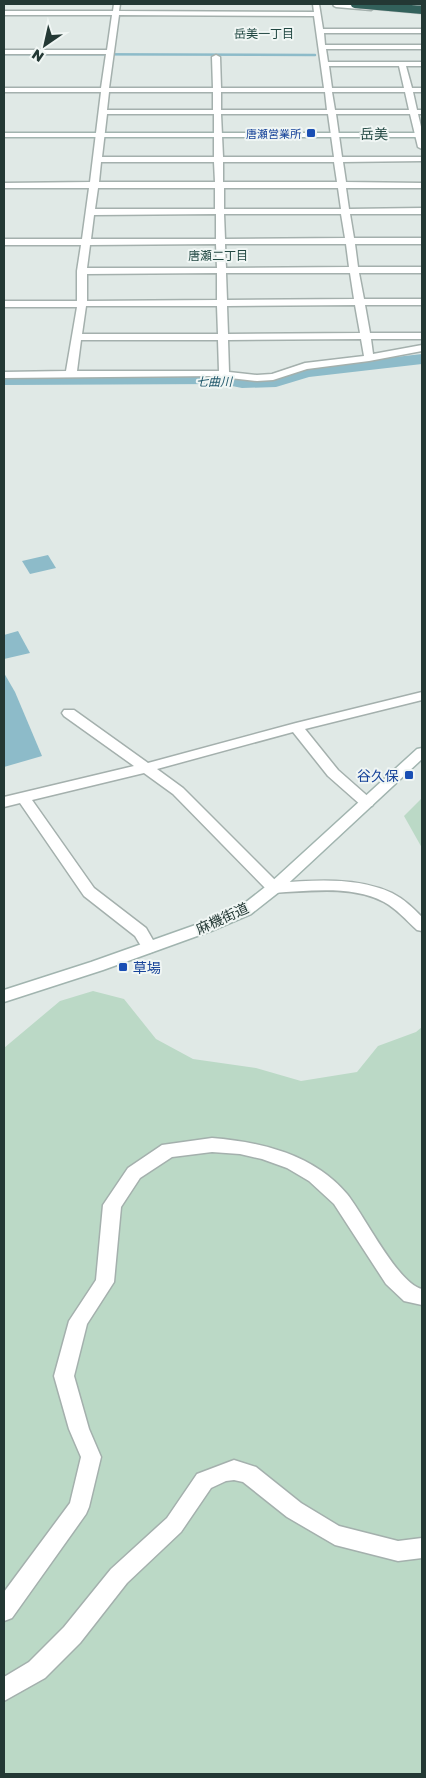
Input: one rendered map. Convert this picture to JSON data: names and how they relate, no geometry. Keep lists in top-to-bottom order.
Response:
{
  "streets": {
    "street": ["麻機街道"]
  },
  "districts": ["岳美一丁目", "岳美", "唐瀬二丁目"],
  "water": ["七曲川"],
  "places": {
    "transit": ["唐瀬営業所", "谷久保", "草場"]
  },
  "north": "bottom left"
}
